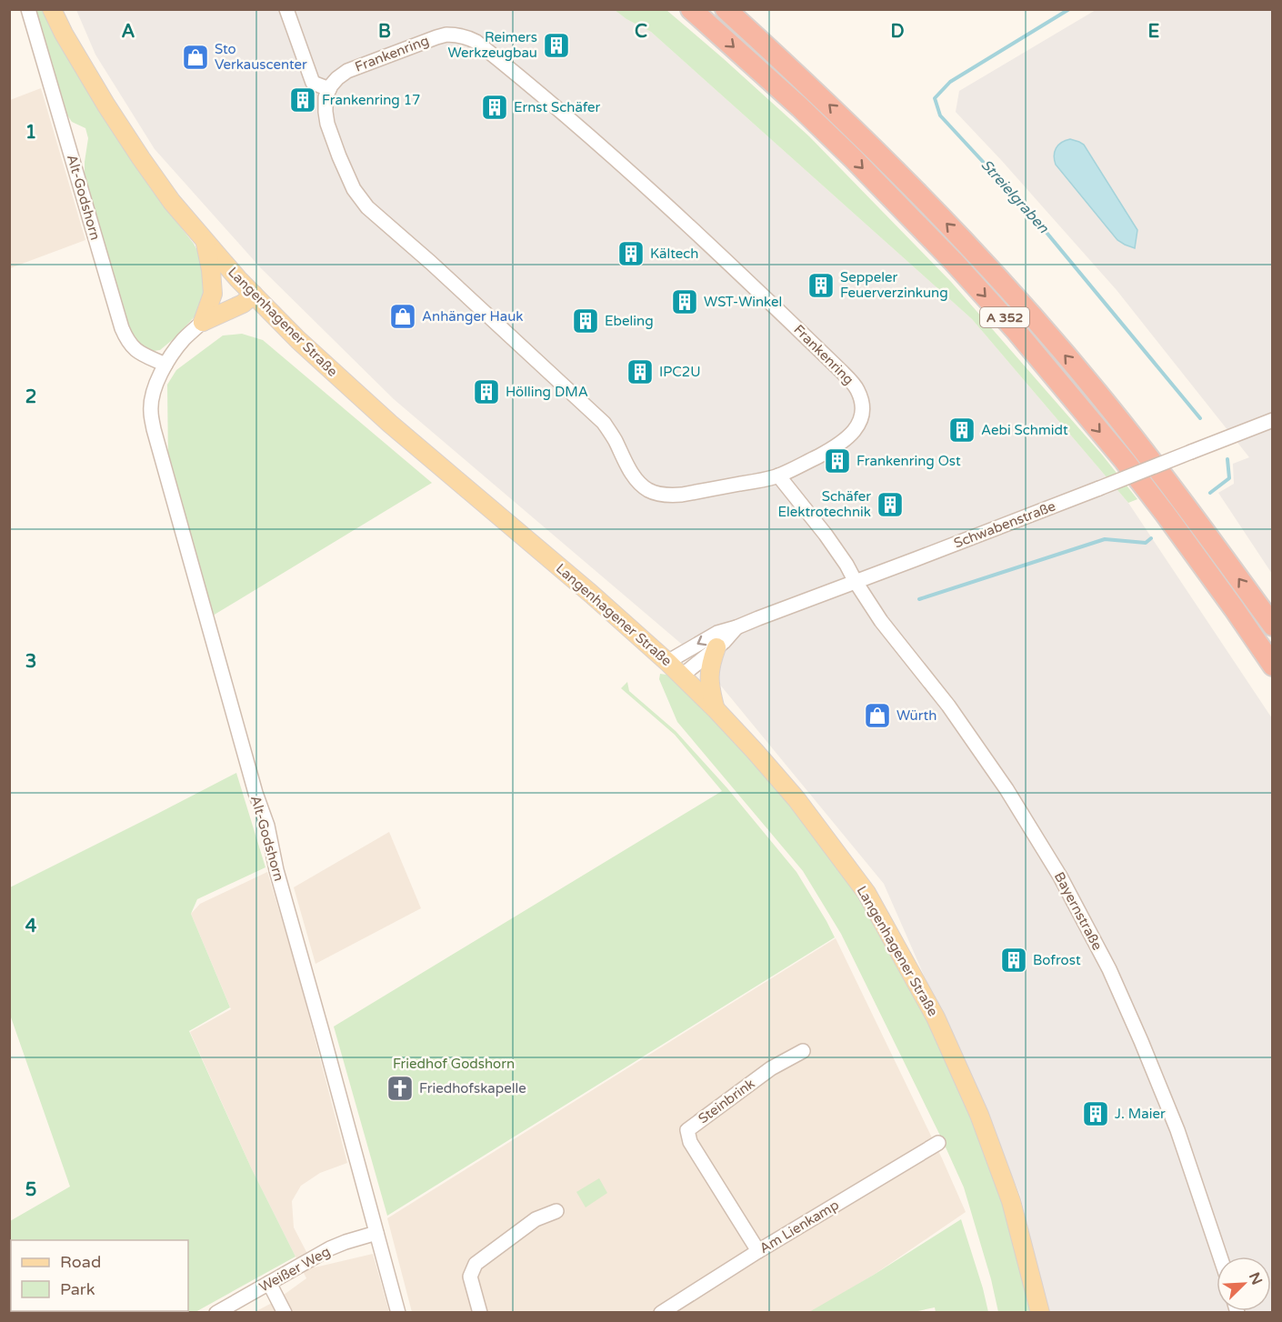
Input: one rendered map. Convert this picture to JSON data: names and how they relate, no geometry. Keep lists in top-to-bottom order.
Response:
{
  "streets": {
    "highway": ["A 352"],
    "main road": ["Langenhagener Straße"],
    "street": [
      "Frankenring",
      "Alt-Godshorn",
      "Schwabenstraße",
      "Bayernstraße",
      "Steinbrink",
      "Am Lienkamp",
      "Weißer Weg"
    ]
  },
  "crossings": [
    ["Alt-Godshorn", "Weißer Weg"],
    ["Langenhagener Straße", "Schwabenstraße"],
    ["Schwabenstraße", "Bayernstraße"],
    ["Steinbrink", "Am Lienkamp"]
  ],
  "water": ["Streielgraben"],
  "parks": ["Friedhof Godshorn"],
  "places": {
    "building": [
      "Reimers Werkzeugbau",
      "Frankenring 17",
      "Ernst Schäfer",
      "Kältech",
      "Seppeler Feuerverzinkung",
      "WST-Winkel",
      "Ebeling",
      "IPC2U",
      "Hölling DMA",
      "Aebi Schmidt",
      "Frankenring Ost",
      "Schäfer Elektrotechnik",
      "Bofrost",
      "J. Maier"
    ],
    "shop": ["Sto Verkauscenter", "Anhänger Hauk", "Würth"],
    "church": ["Friedhofskapelle"]
  },
  "legend": ["Road", "Park"],
  "north": "top right",
  "grid": {
    "columns": [
      "A",
      "B",
      "C",
      "D",
      "E"
    ],
    "rows": [
      "1",
      "2",
      "3",
      "4",
      "5"
    ]
  }
}
